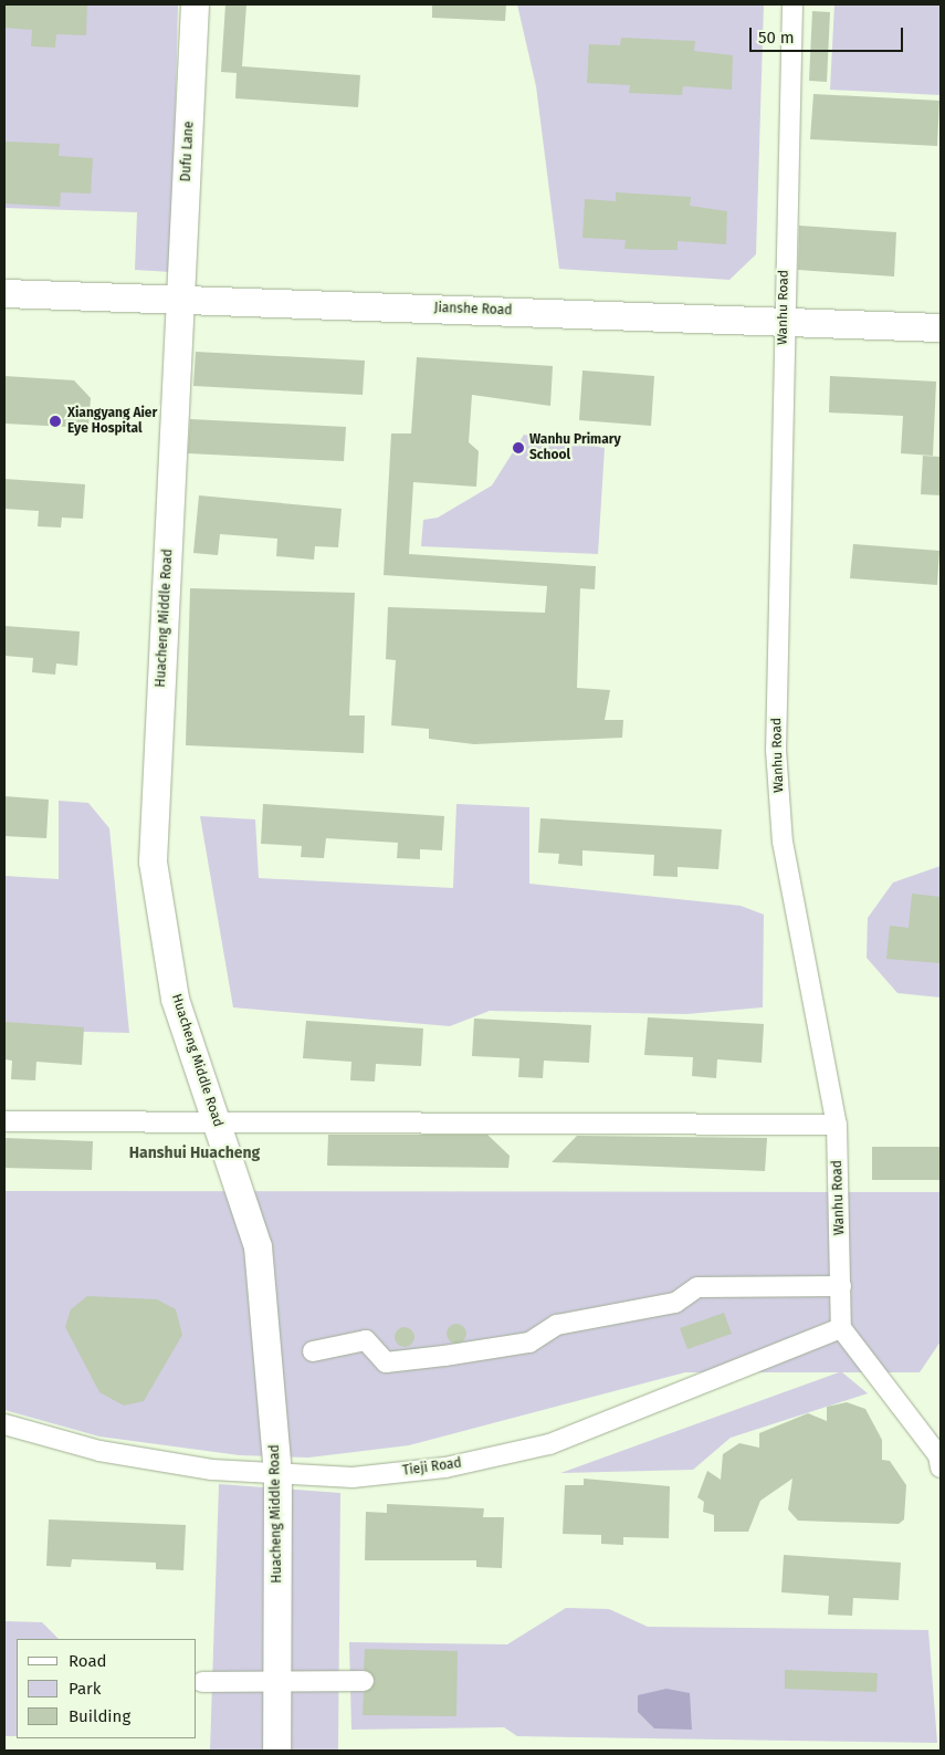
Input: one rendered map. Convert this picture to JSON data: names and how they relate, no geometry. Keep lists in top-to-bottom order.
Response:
{
  "streets": {
    "street": [
      "Dufu Lane",
      "Wanhu Road",
      "Jianshe Road",
      "Huacheng Middle Road",
      "Tieji Road"
    ]
  },
  "crossings": [
    ["Dufu Lane", "Jianshe Road"],
    ["Dufu Lane", "Huacheng Middle Road"],
    ["Wanhu Road", "Jianshe Road"],
    ["Wanhu Road", "Tieji Road"],
    ["Jianshe Road", "Huacheng Middle Road"],
    ["Huacheng Middle Road", "Tieji Road"]
  ],
  "districts": ["Hanshui Huacheng"],
  "places": ["Xiangyang Aier Eye Hospital", "Wanhu Primary School"],
  "legend": ["Road", "Park", "Building"],
  "scale_bar": "50 m"
}
